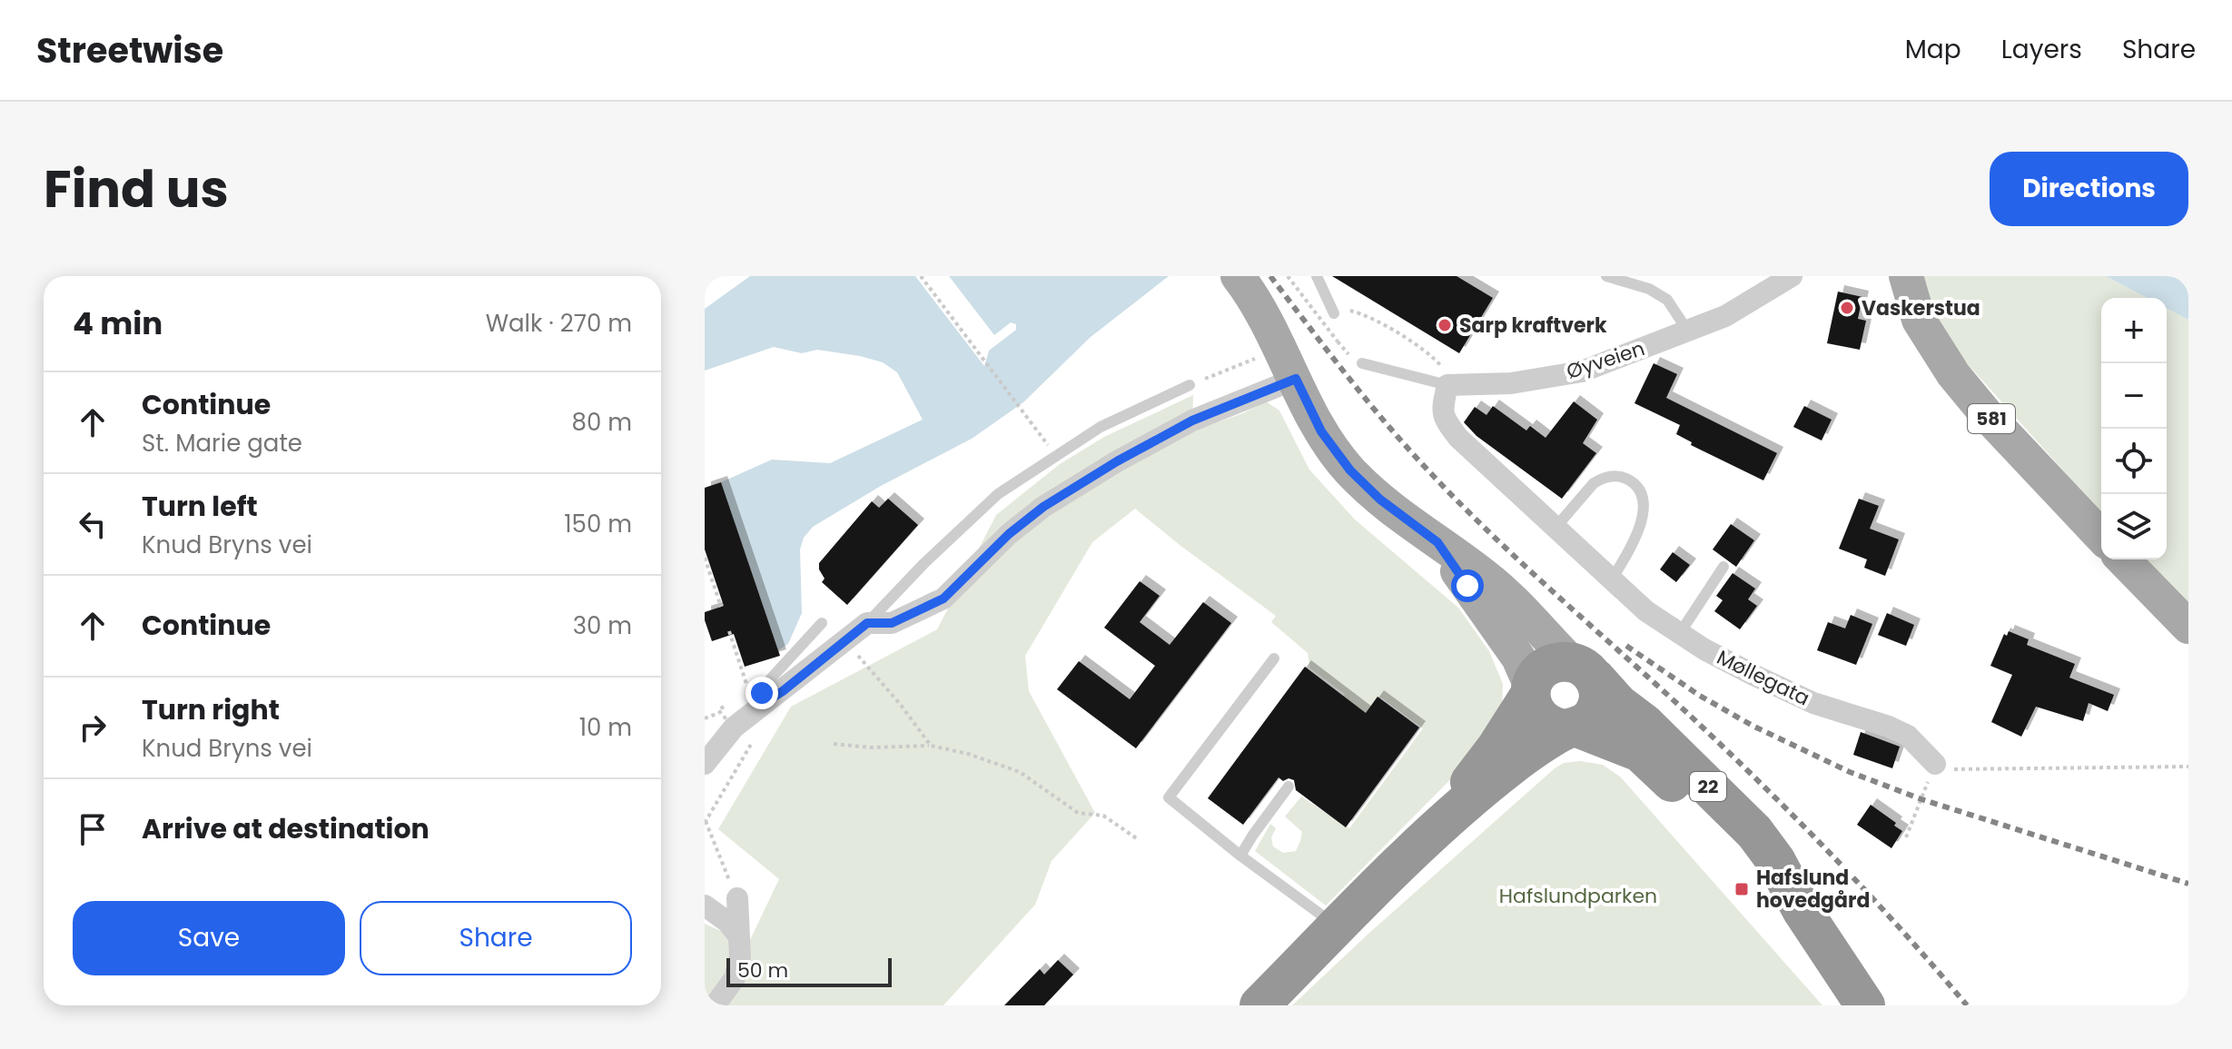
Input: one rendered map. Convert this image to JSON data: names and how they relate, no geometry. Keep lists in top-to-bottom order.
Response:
{
  "streets": {
    "highway": ["22"],
    "main road": ["581"],
    "street": ["Øyveien", "Møllegata"]
  },
  "crossings": [
    ["Øyveien", "Møllegata"]
  ],
  "parks": ["Hafslundparken"],
  "places": {
    "other": ["Vaskerstua", "Sarp kraftverk"],
    "transit": ["Hafslund hovedgård"]
  },
  "scale_bar": "50 m",
  "page": {
    "header": "Streetwise",
    "nav": ["Map", "Layers", "Share"],
    "title": "Find us",
    "buttons": [
      "Directions",
      ["Save", "Share"]
    ],
    "heading": ["4 min", "Walk · 270 m"],
    "map_buttons": ["+", "−"],
    "list": [
      ["Continue", "St. Marie gate", "80 m"],
      ["Turn left", "Knud Bryns vei", "150 m"],
      ["Continue", "30 m"],
      ["Turn right", "Knud Bryns vei", "10 m"],
      "Arrive at destination"
    ],
    "scale": "50 m"
  }
}
